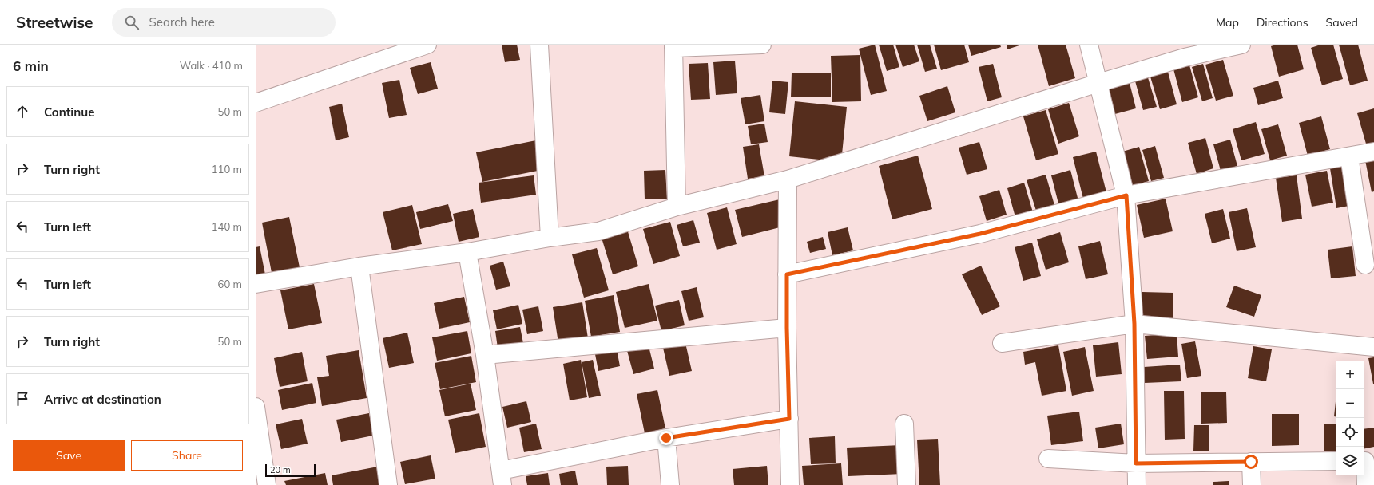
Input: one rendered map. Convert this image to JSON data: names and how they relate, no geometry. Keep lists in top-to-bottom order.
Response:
{
  "scale_bar": "20 m",
  "page": {
    "header": "Streetwise",
    "search": "Search here",
    "nav": ["Map", "Directions", "Saved"],
    "heading": ["6 min", "Walk · 410 m"],
    "list": [
      ["Continue", "50 m"],
      ["Turn right", "110 m"],
      ["Turn left", "140 m"],
      ["Turn left", "60 m"],
      ["Turn right", "50 m"],
      "Arrive at destination"
    ],
    "map_buttons": ["+", "−"],
    "buttons": ["Save", "Share"],
    "scale": "20 m"
  }
}
